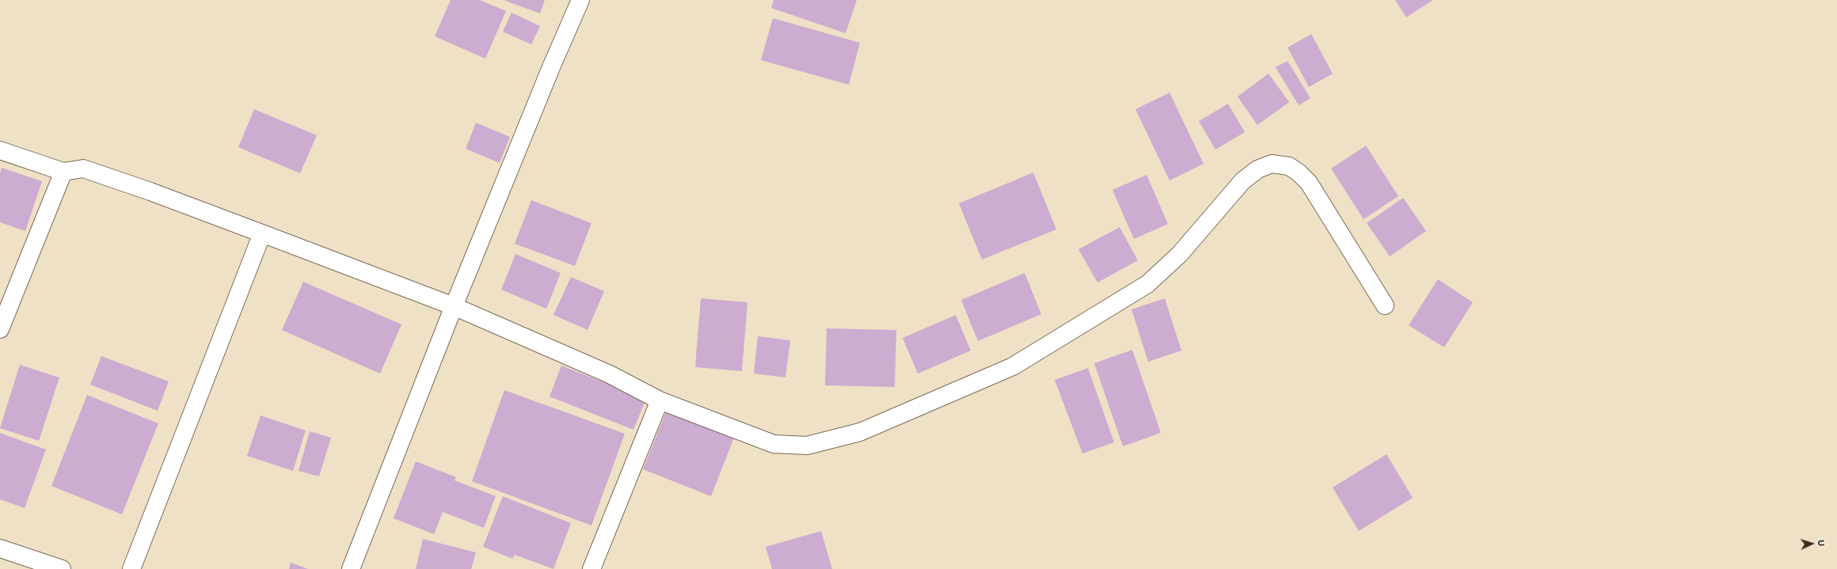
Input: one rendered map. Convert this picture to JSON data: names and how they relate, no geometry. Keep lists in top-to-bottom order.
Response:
{
  "north": "right"
}
